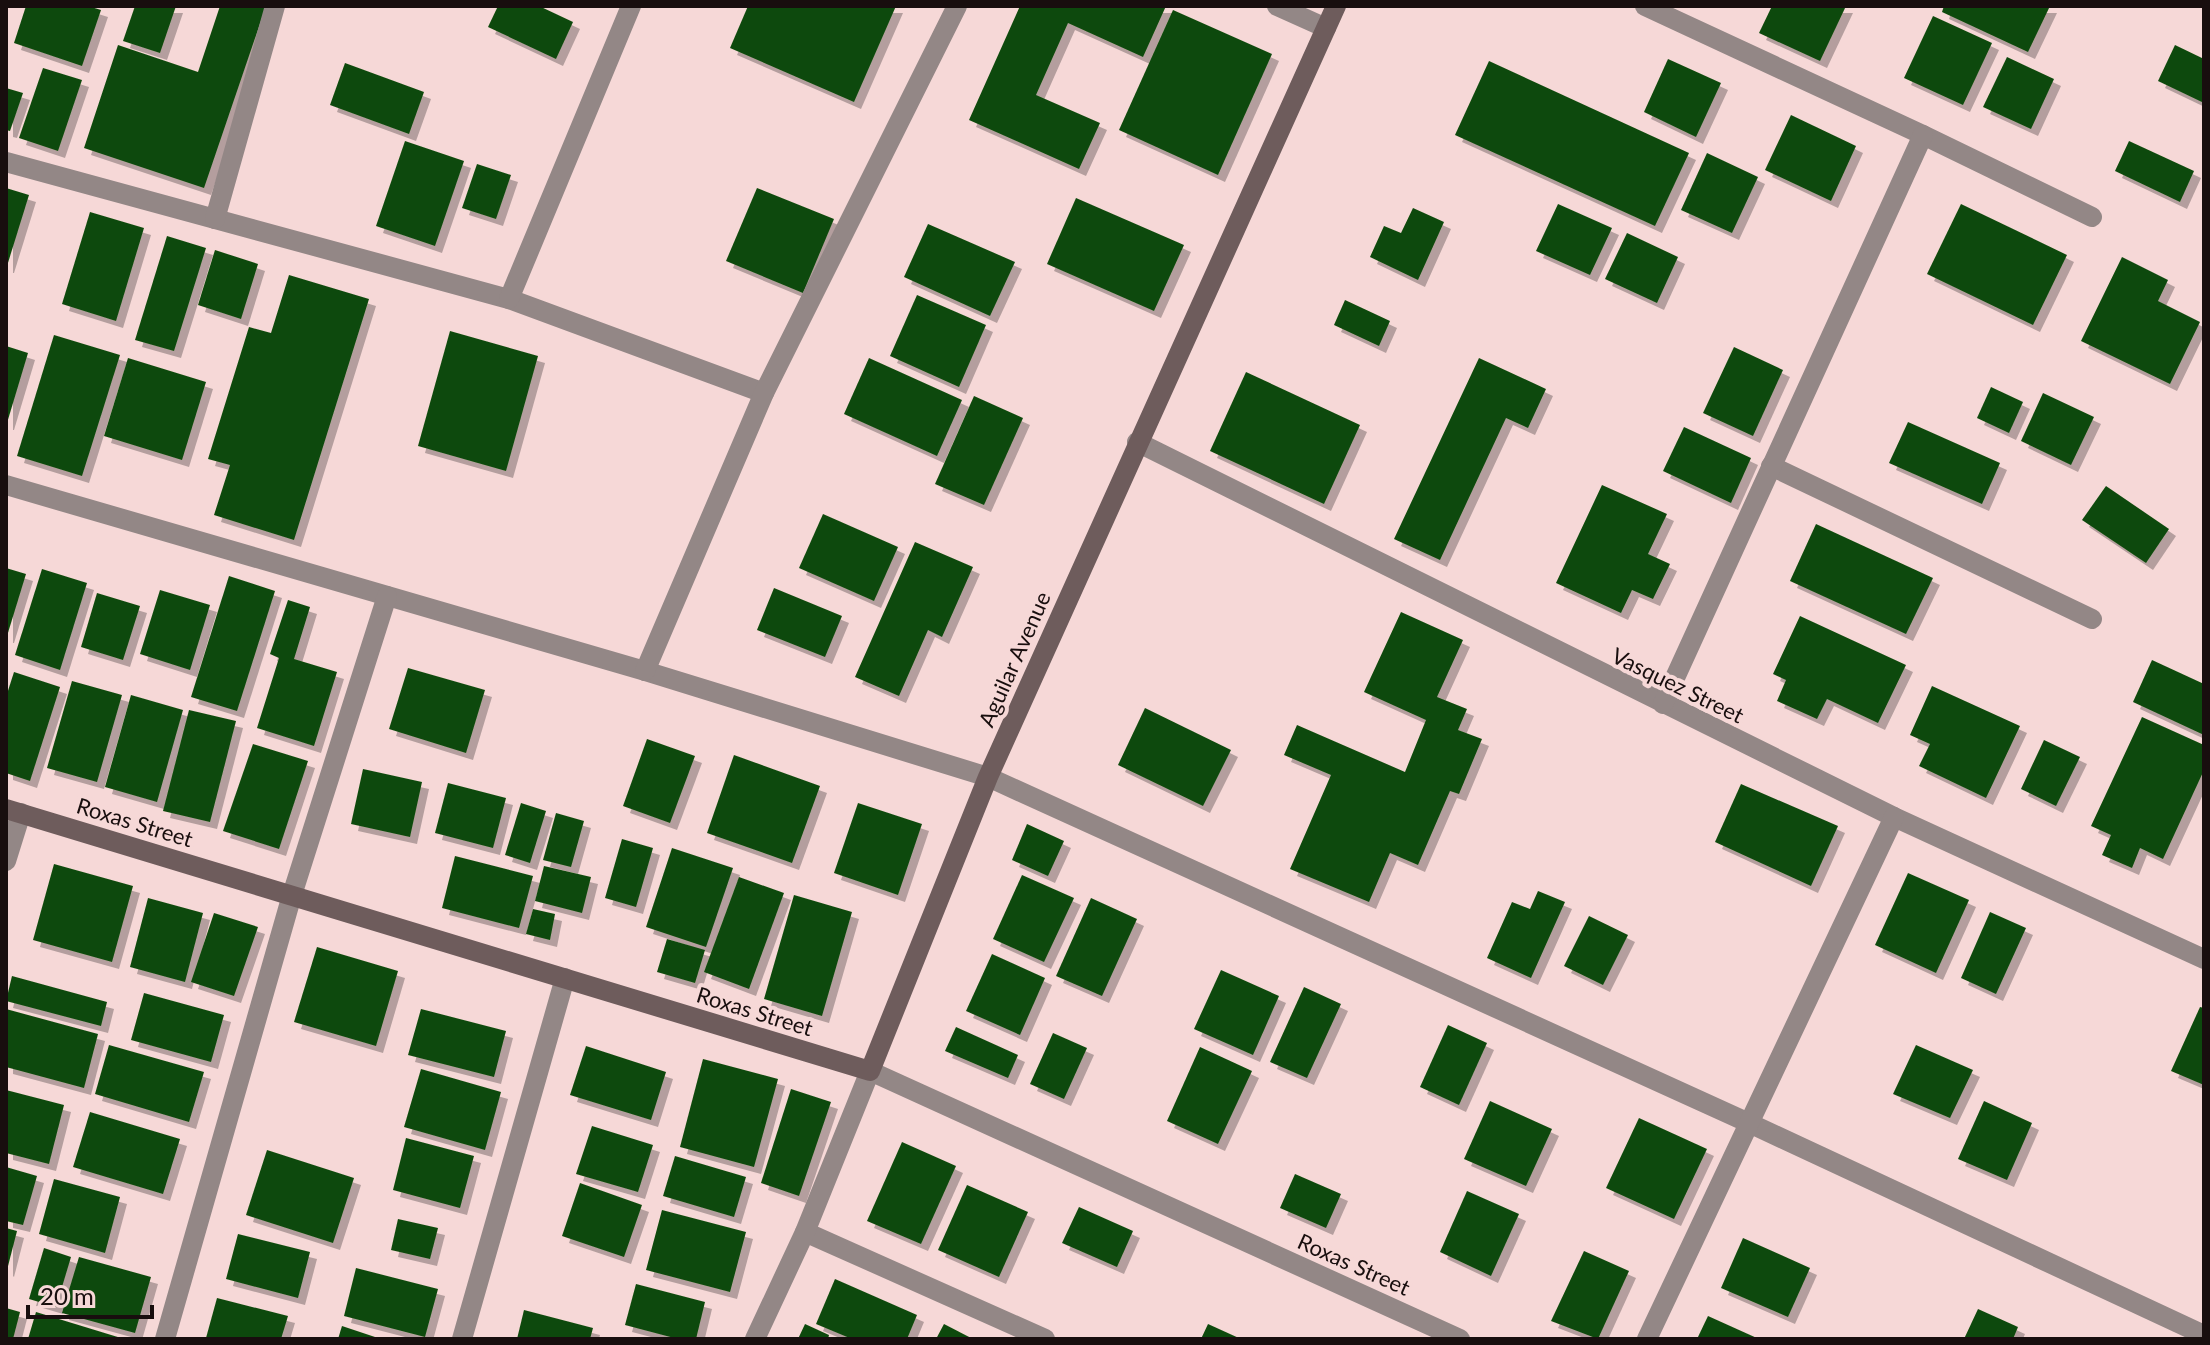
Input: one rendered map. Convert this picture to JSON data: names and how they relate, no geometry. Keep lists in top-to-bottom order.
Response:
{
  "streets": {
    "street": ["Aguilar Avenue", "Vasquez Street", "Roxas Street"]
  },
  "crossings": [
    ["Aguilar Avenue", "Vasquez Street"],
    ["Aguilar Avenue", "Roxas Street"]
  ],
  "scale_bar": "20 m"
}
